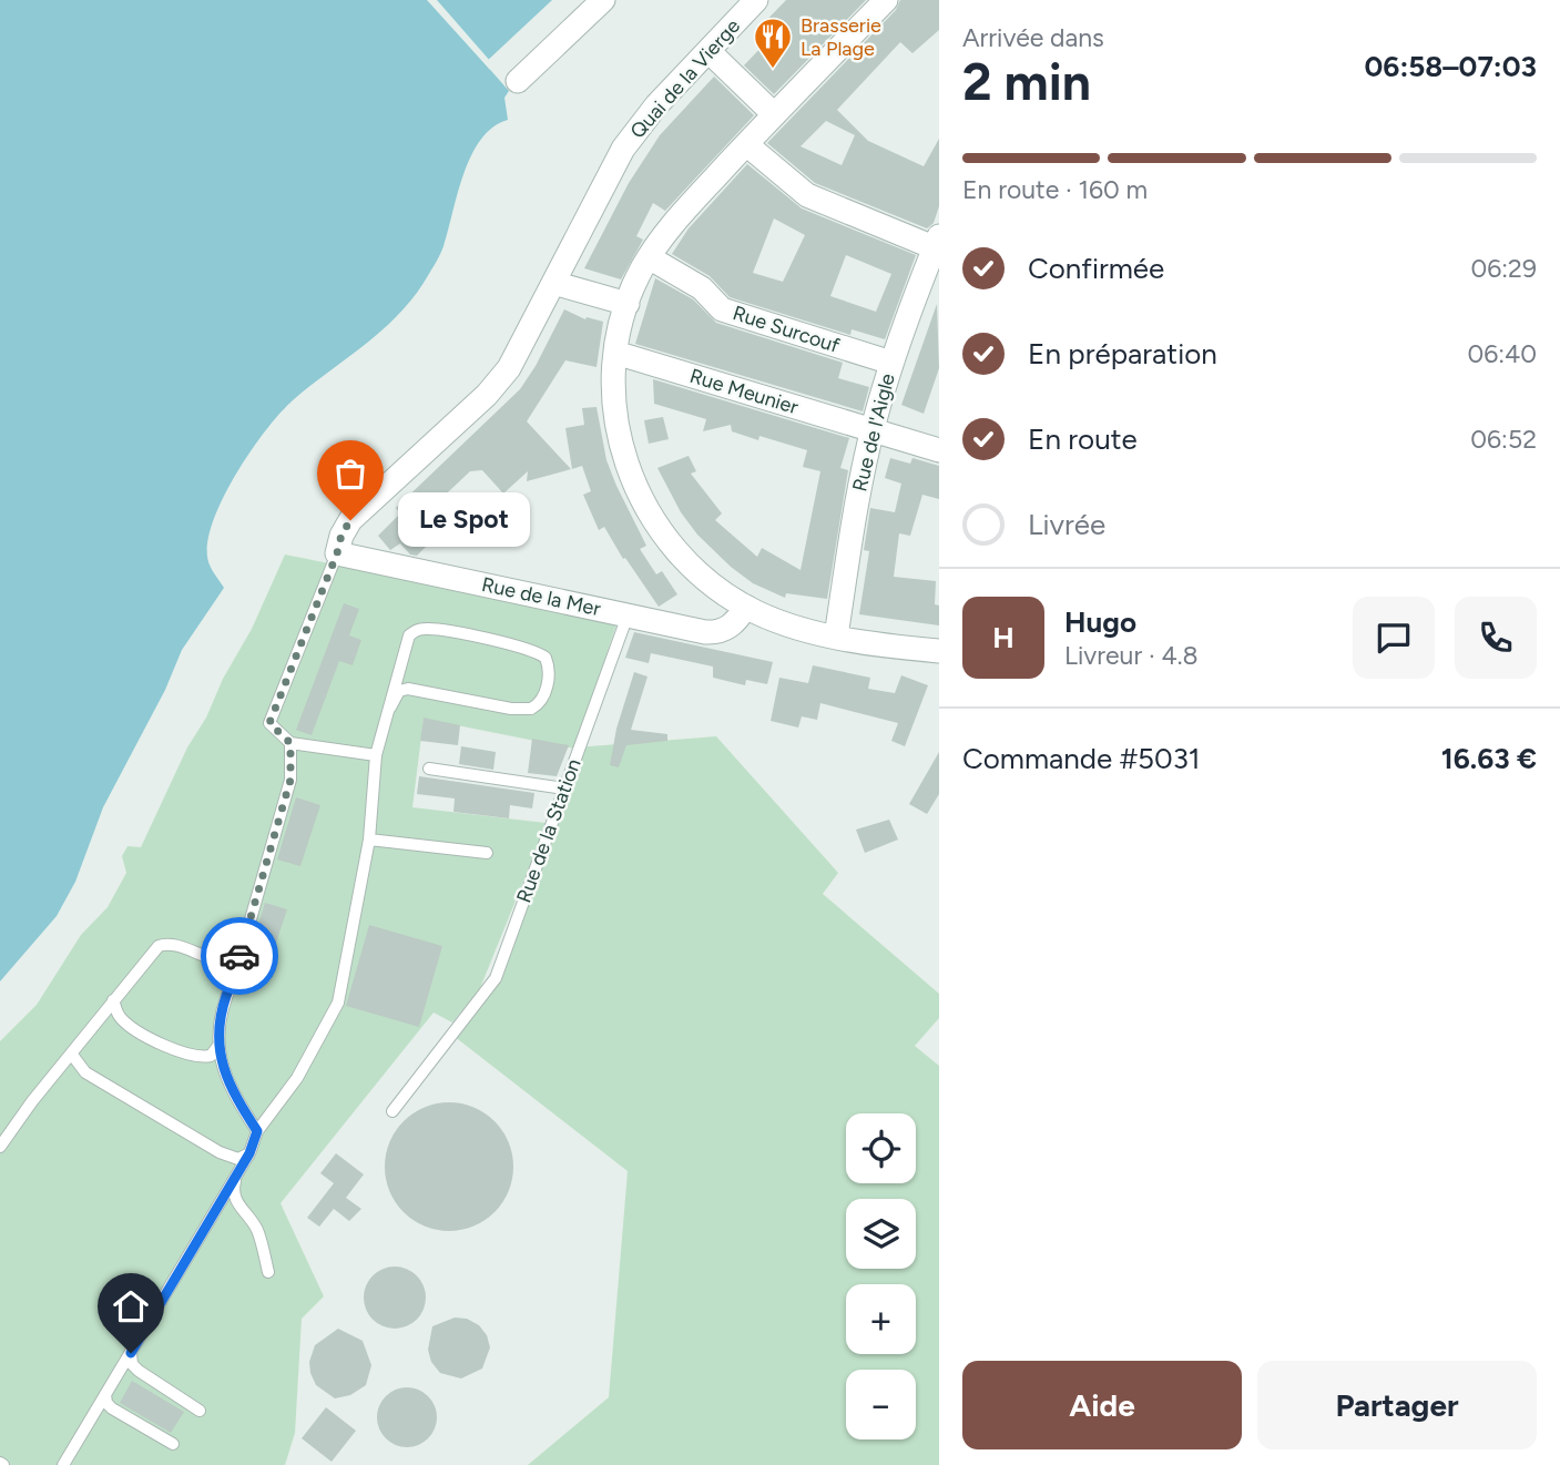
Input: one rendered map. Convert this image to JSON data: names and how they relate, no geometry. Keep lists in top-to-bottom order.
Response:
{
  "streets": {
    "street": [
      "Quai de la Vierge",
      "Rue Surcouf",
      "Rue Meunier",
      "Rue de l'Aigle",
      "Rue de la Mer"
    ],
    "lane": ["Rue de la Station"]
  },
  "crossings": [
    ["Quai de la Vierge", "Rue de la Mer"],
    ["Rue Surcouf", "Rue de l'Aigle"],
    ["Rue Meunier", "Rue de l'Aigle"],
    ["Rue de la Mer", "Rue de la Station"]
  ],
  "places": {
    "restaurant": ["Brasserie La Plage"],
    "other": ["Le Spot"]
  },
  "page": {
    "heading": ["2 min", "Arrivée dans", "06:58–07:03"],
    "panel": [
      "Hugo",
      "Livreur · 4.8",
      "Commande #5031",
      "16.63 €"
    ],
    "bar": "En route · 160 m",
    "list": [
      ["Confirmée", "06:29"],
      ["En préparation", "06:40"],
      ["En route", "06:52"],
      "Livrée"
    ],
    "bubble": "Le Spot",
    "round": "H",
    "map_buttons": ["+", "−"],
    "buttons": ["Aide", "Partager"]
  }
}
